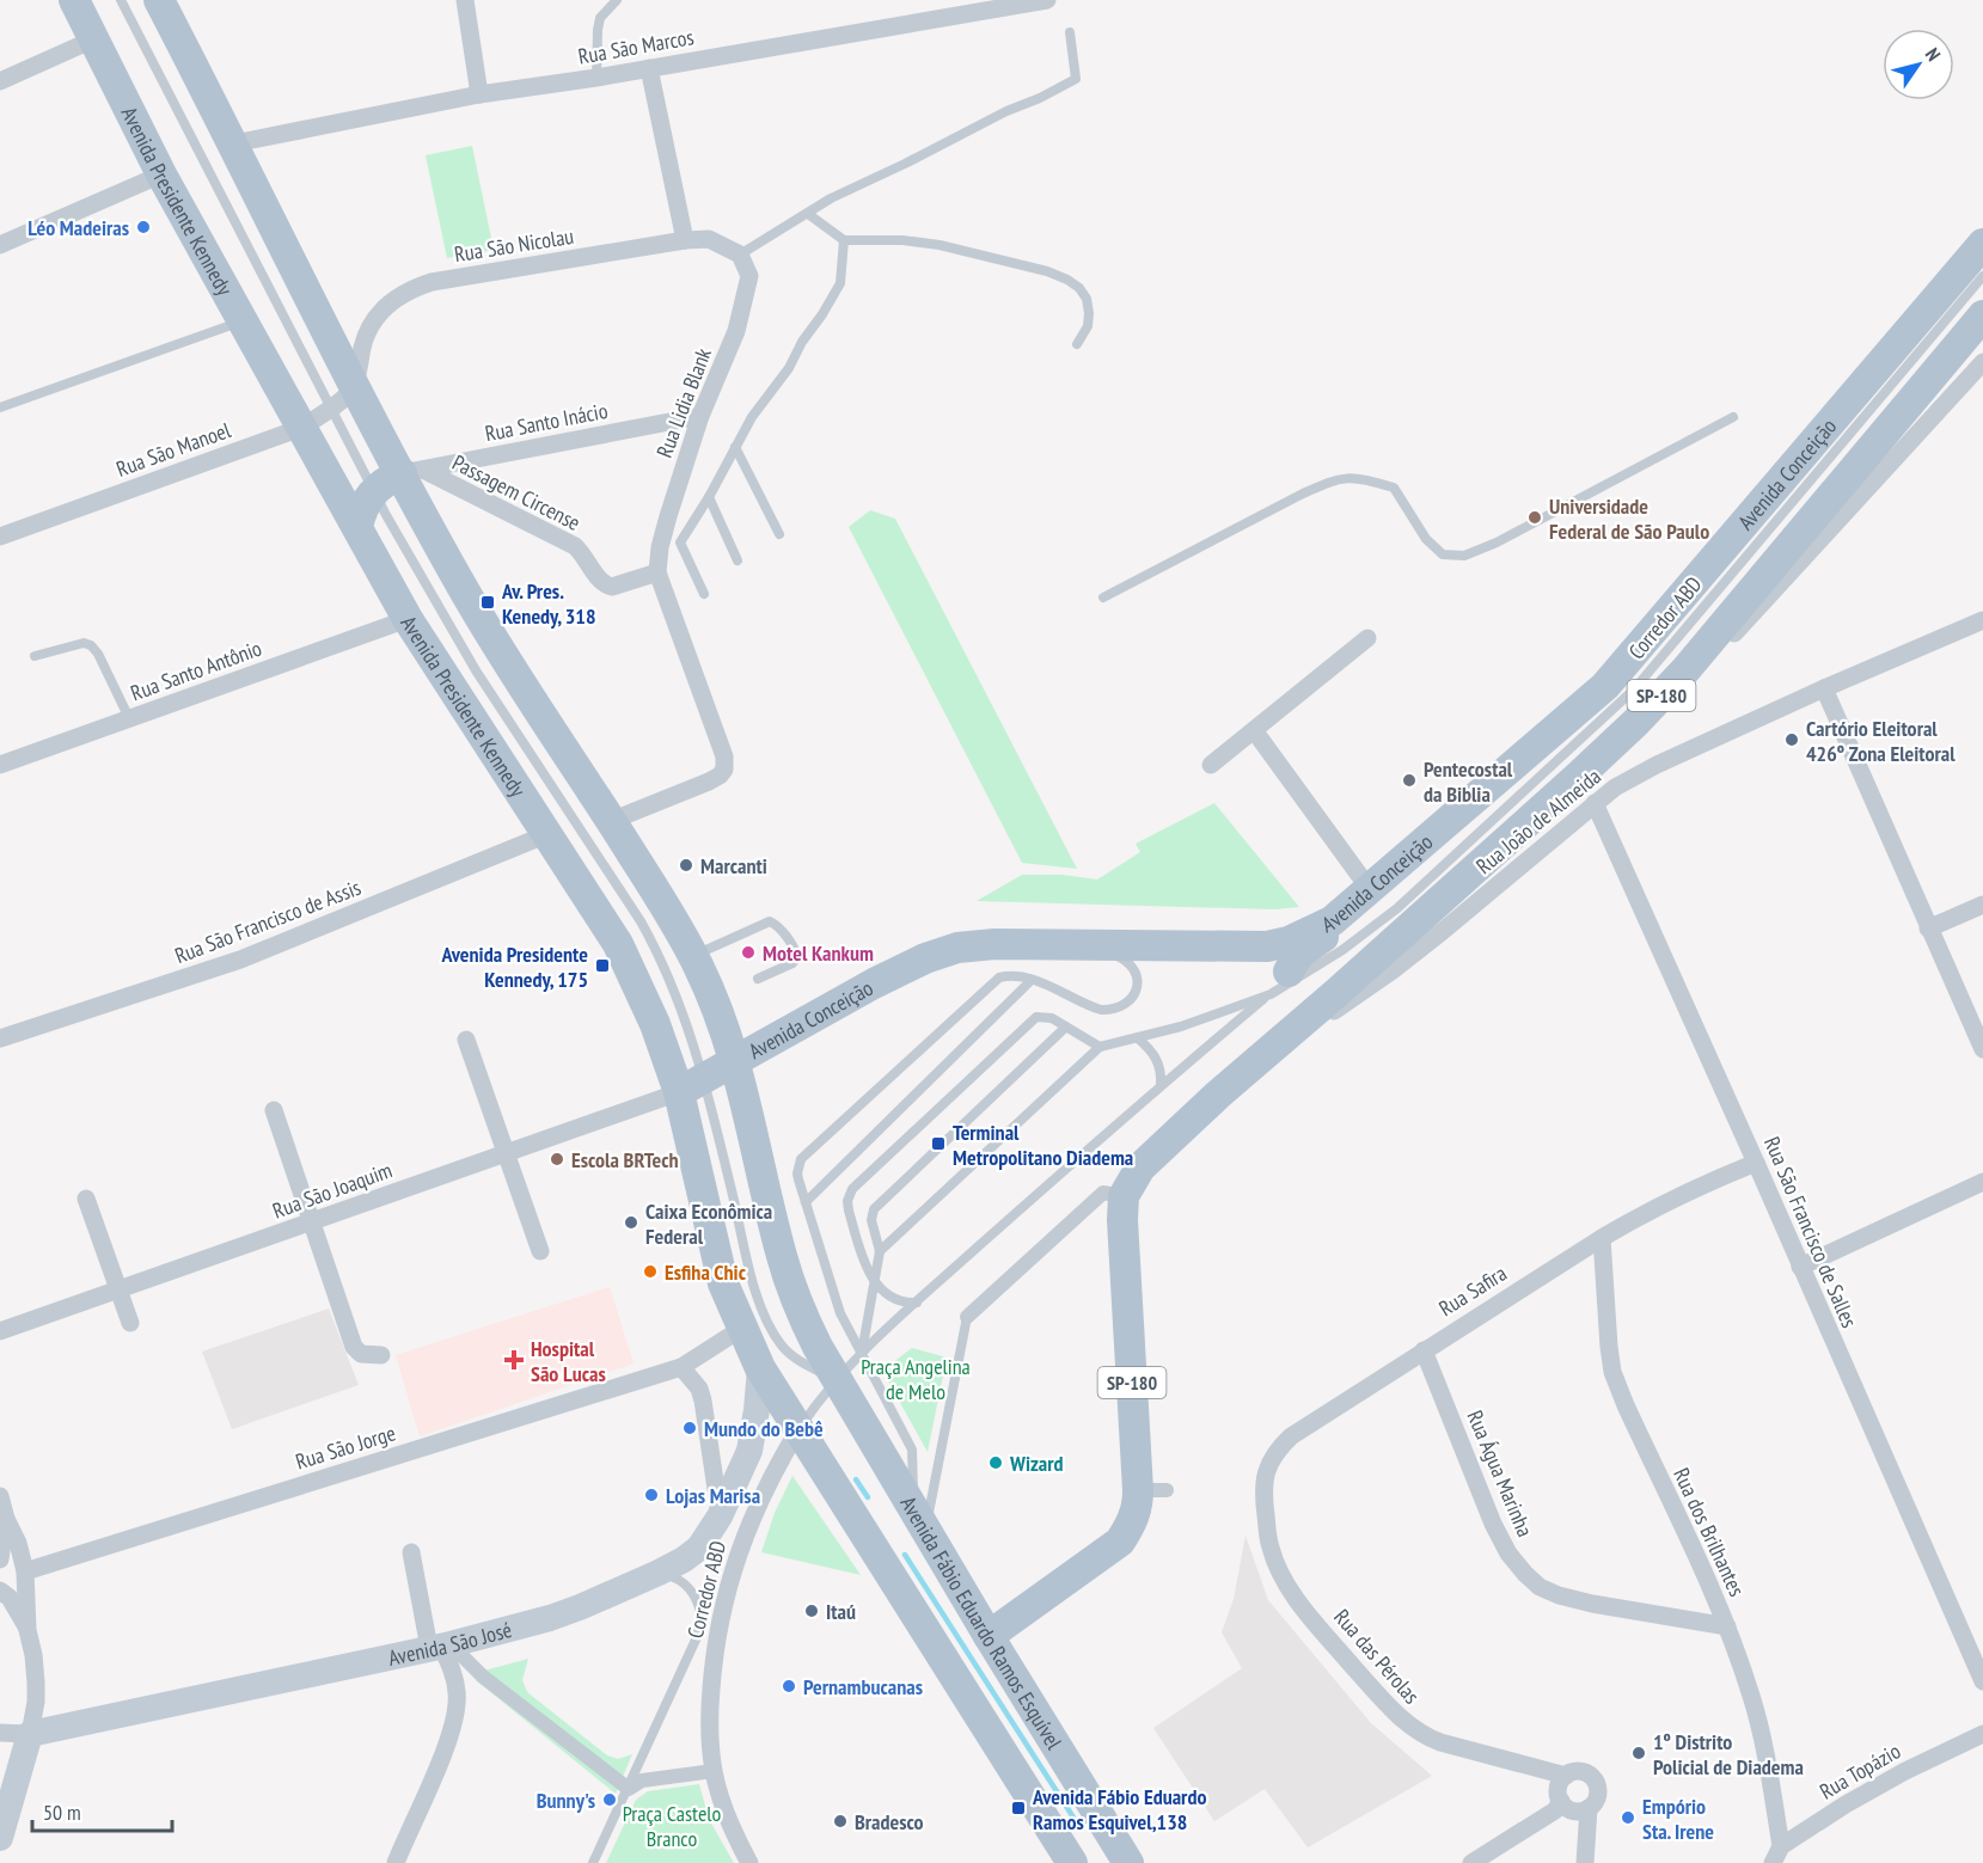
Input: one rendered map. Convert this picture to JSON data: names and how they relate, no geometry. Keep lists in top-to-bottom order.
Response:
{
  "streets": {
    "main road": [
      "Avenida Presidente Kennedy",
      "Avenida Conceição",
      "SP-180",
      "Avenida Fábio Eduardo Ramos Esquível",
      "Avenida São José"
    ],
    "street": [
      "Rua São Marcos",
      "Rua São Nicolau",
      "Rua Lidia Blank",
      "Rua Santo Inácio",
      "Rua São Manoel",
      "Passagem Circense",
      "Corredor ABD",
      "Rua Santo Antônio",
      "Rua João de Almeida",
      "Rua São Francisco de Assis",
      "Rua São Joaquim",
      "Rua São Francisco de Salles",
      "Rua Safira",
      "Rua São Jorge",
      "Rua Água Marinha",
      "Rua dos Brilhantes",
      "Rua das Pérolas",
      "Rua Topázio"
    ]
  },
  "crossings": [
    ["Avenida Presidente Kennedy", "Rua São Manoel"],
    ["Avenida Presidente Kennedy", "Avenida Conceição"],
    ["Avenida Presidente Kennedy", "Corredor ABD"],
    ["Avenida Presidente Kennedy", "Rua Santo Antônio"],
    ["Avenida Presidente Kennedy", "Rua São Francisco de Assis"],
    ["Avenida Presidente Kennedy", "Rua São Joaquim"],
    ["Avenida Presidente Kennedy", "Rua São Jorge"],
    ["Avenida Presidente Kennedy", "Avenida São José"],
    ["Rua São Nicolau", "Rua Lidia Blank"],
    ["Rua São Nicolau", "Rua São Manoel"],
    ["Rua Lidia Blank", "Rua Santo Inácio"],
    ["Rua Lidia Blank", "Passagem Circense"],
    ["Rua Santo Inácio", "Passagem Circense"],
    ["Avenida Conceição", "Rua São Joaquim"],
    ["Corredor ABD", "Avenida Fábio Eduardo Ramos Esquível"],
    ["SP-180", "Rua João de Almeida"],
    ["SP-180", "Avenida Fábio Eduardo Ramos Esquível"],
    ["Rua João de Almeida", "Rua São Francisco de Salles"],
    ["Rua São Francisco de Salles", "Rua Safira"],
    ["Rua Safira", "Rua Água Marinha"],
    ["Rua Safira", "Rua dos Brilhantes"],
    ["Rua Safira", "Rua das Pérolas"],
    ["Rua Água Marinha", "Rua dos Brilhantes"],
    ["Rua dos Brilhantes", "Rua Topázio"]
  ],
  "parks": ["Praça Angelina de Melo", "Praça Castelo Branco"],
  "places": {
    "other": [
      "Léo Madeiras",
      "Universidade Federal de São Paulo",
      "Cartório Eleitoral 426º Zona Eleitoral",
      "Pentecostal da Biblia",
      "Marcanti",
      "Motel Kankum",
      "Escola BRTech",
      "Caixa Econômica Federal",
      "Esfiha Chic",
      "Mundo do Bebê",
      "Wizard",
      "Lojas Marisa",
      "Itaú",
      "Pernambucanas",
      "1º Distrito Policial de Diadema",
      "Bunny's",
      "Empório Sta. Irene",
      "Bradesco"
    ],
    "transit": [
      "Av. Pres. Kenedy, 318",
      "Avenida Presidente Kennedy, 175",
      "Terminal Metropolitano Diadema",
      "Avenida Fábio Eduardo Ramos Esquivel,138"
    ],
    "health": ["Hospital São Lucas"]
  },
  "scale_bar": "50 m",
  "north": "top right"
}
